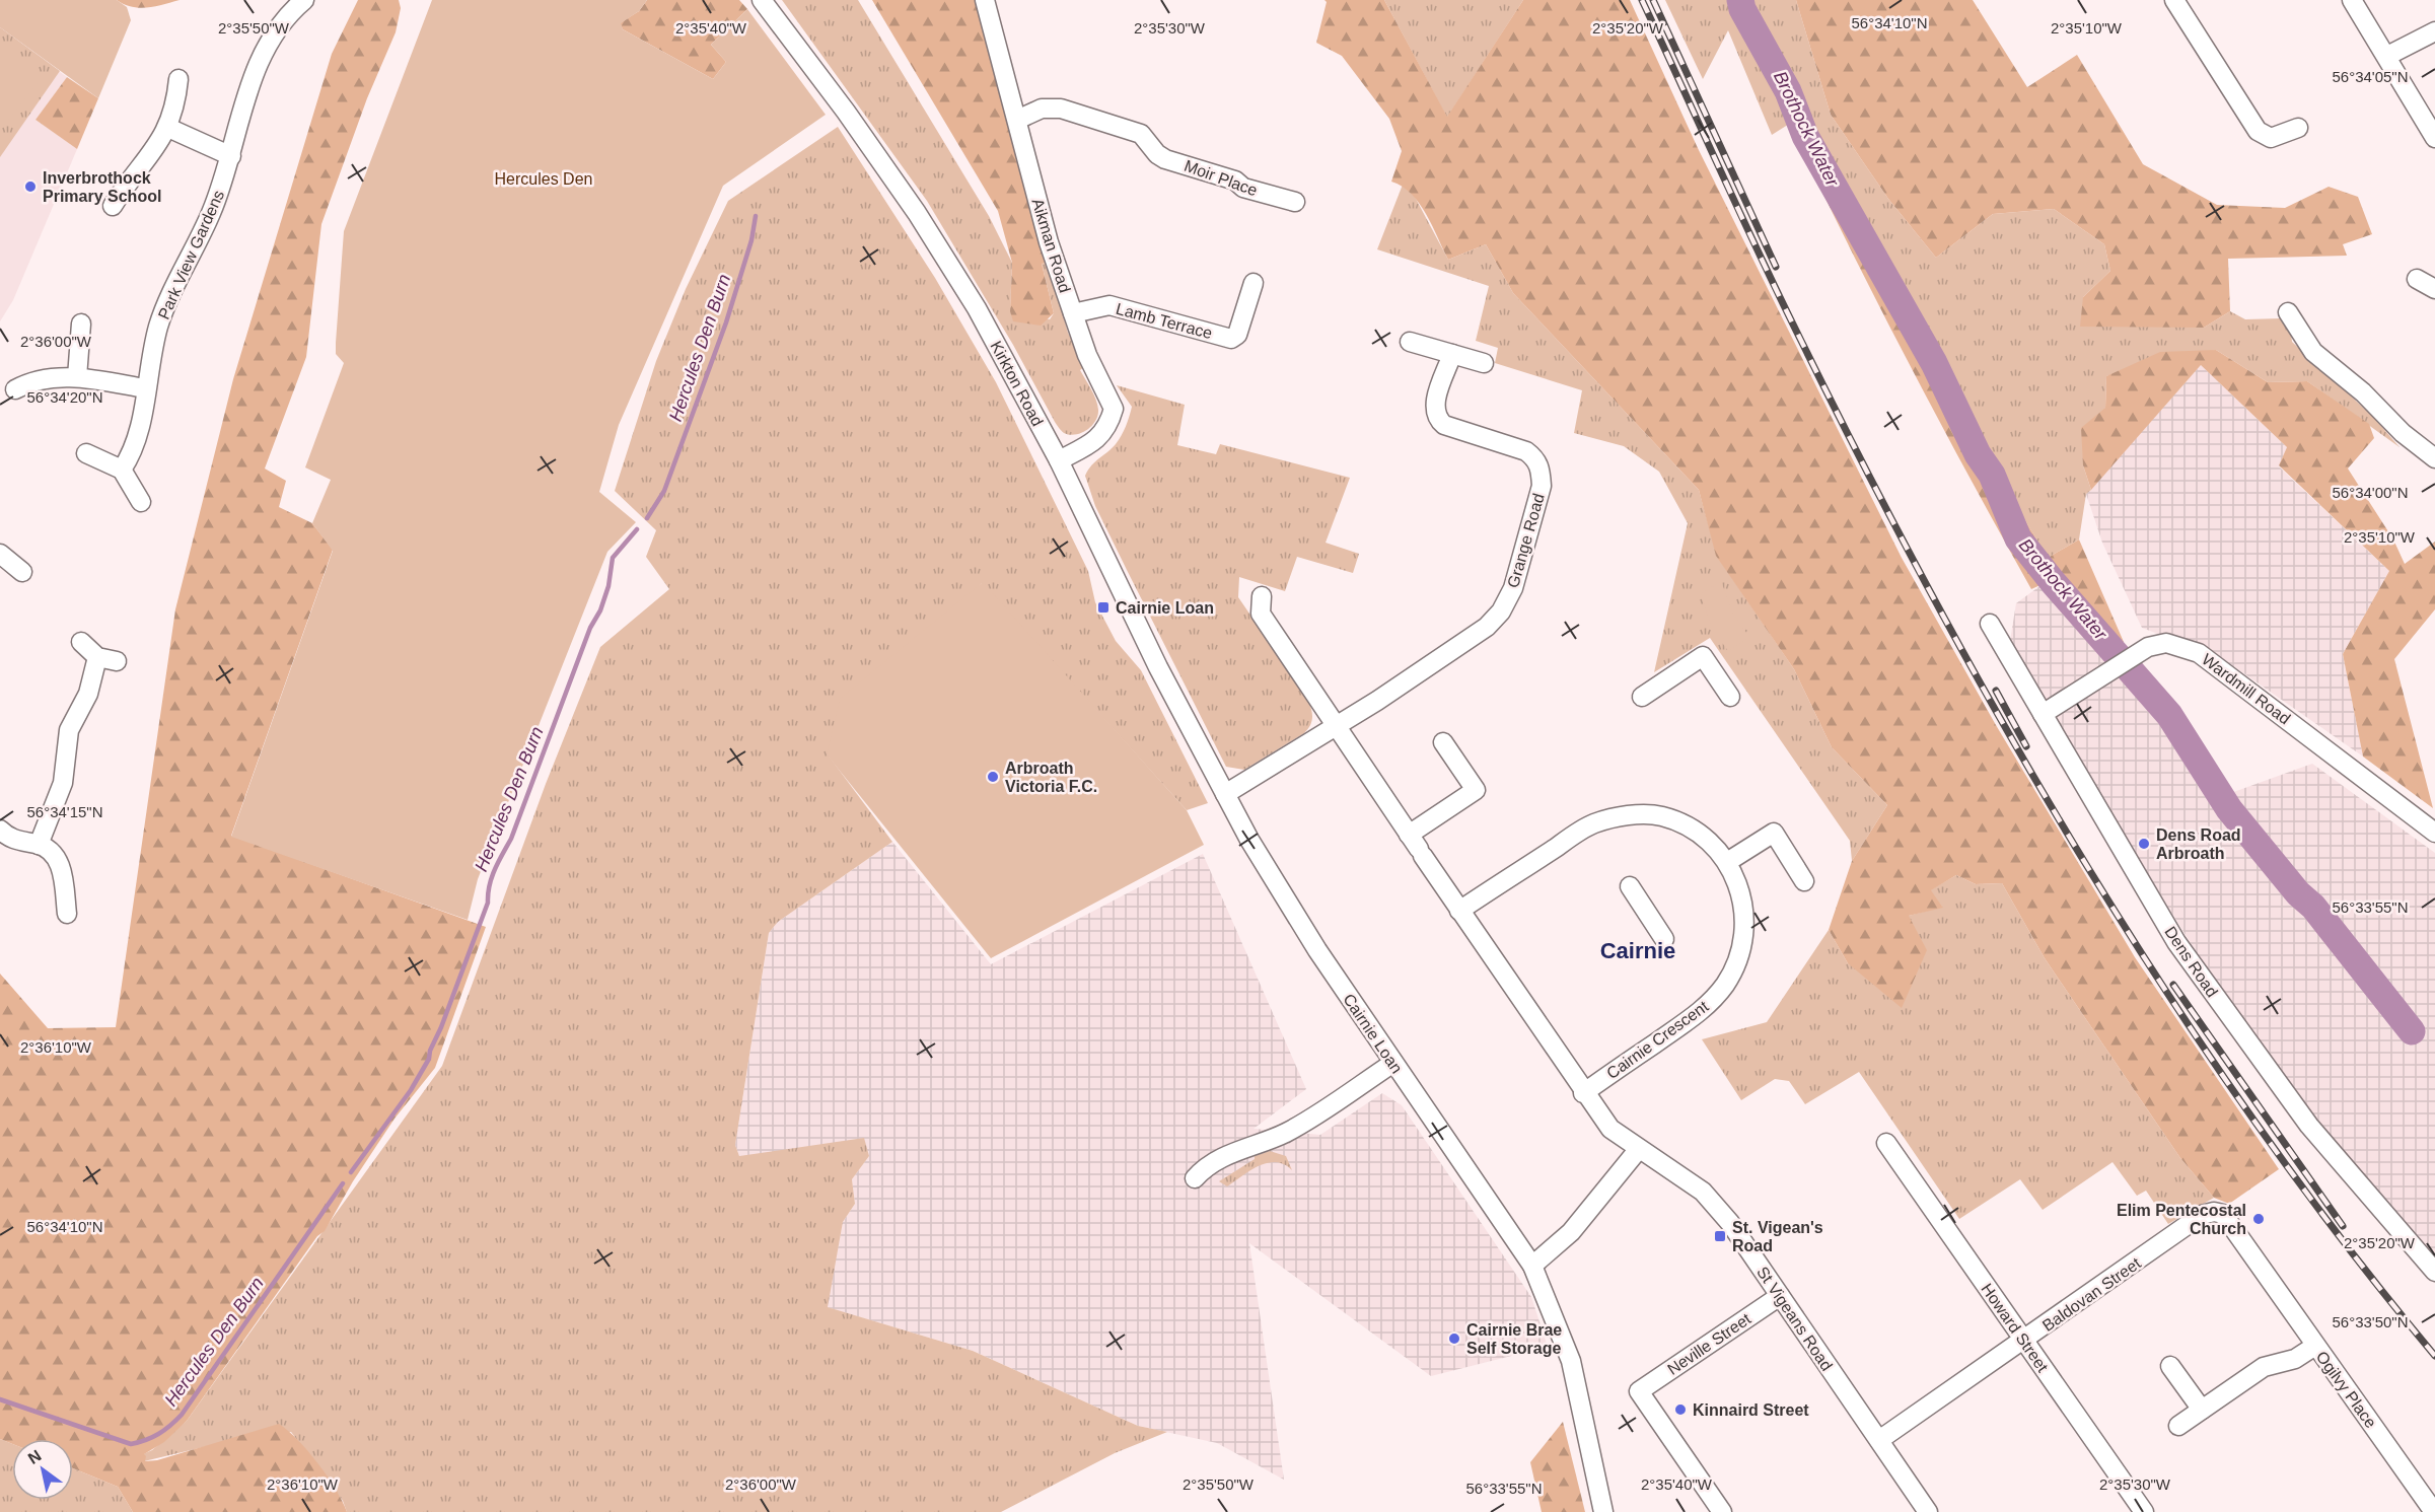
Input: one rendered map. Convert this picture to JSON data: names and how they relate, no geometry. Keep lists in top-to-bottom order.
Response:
{
  "streets": {
    "street": [
      "Moir Place",
      "Aikman Road",
      "Park View Gardens",
      "Lamb Terrace",
      "Kirkton Road",
      "Grange Road",
      "Wardmill Road",
      "Dens Road",
      "Cairnie Loan",
      "Cairnie Crescent",
      "Baldovan Street",
      "St Vigeans Road",
      "Howard Street",
      "Neville Street",
      "Ogilvy Place"
    ]
  },
  "crossings": [
    ["Moir Place", "Aikman Road"],
    ["Aikman Road", "Lamb Terrace"],
    ["Aikman Road", "Kirkton Road"],
    ["Kirkton Road", "Grange Road"],
    ["Kirkton Road", "Cairnie Loan"],
    ["Grange Road", "Cairnie Loan"],
    ["Wardmill Road", "Dens Road"],
    ["Baldovan Street", "St Vigeans Road"],
    ["Baldovan Street", "Howard Street"],
    ["Baldovan Street", "Ogilvy Place"],
    ["St Vigeans Road", "Neville Street"]
  ],
  "districts": ["Cairnie"],
  "water": ["Brothock Water", "Hercules Den Burn"],
  "parks": ["Hercules Den"],
  "places": {
    "other": [
      "Inverbrothock Primary School",
      "Arbroath Victoria F.C.",
      "Dens Road Arbroath",
      "Elim Pentecostal Church",
      "Cairnie Brae Self Storage",
      "Kinnaird Street"
    ],
    "transit": ["Cairnie Loan", "St. Vigean's Road"]
  },
  "north": "top left",
  "coordinates": [
    "56°34'10\"N",
    "2°35'50\"W",
    "2°35'40\"W",
    "2°35'30\"W",
    "2°35'20\"W",
    "2°35'10\"W",
    "56°34'05\"N",
    "2°36'00\"W",
    "56°34'20\"N",
    "56°34'00\"N",
    "56°34'15\"N",
    "56°33'55\"N",
    "2°36'10\"W",
    "56°33'50\"N"
  ]
}
